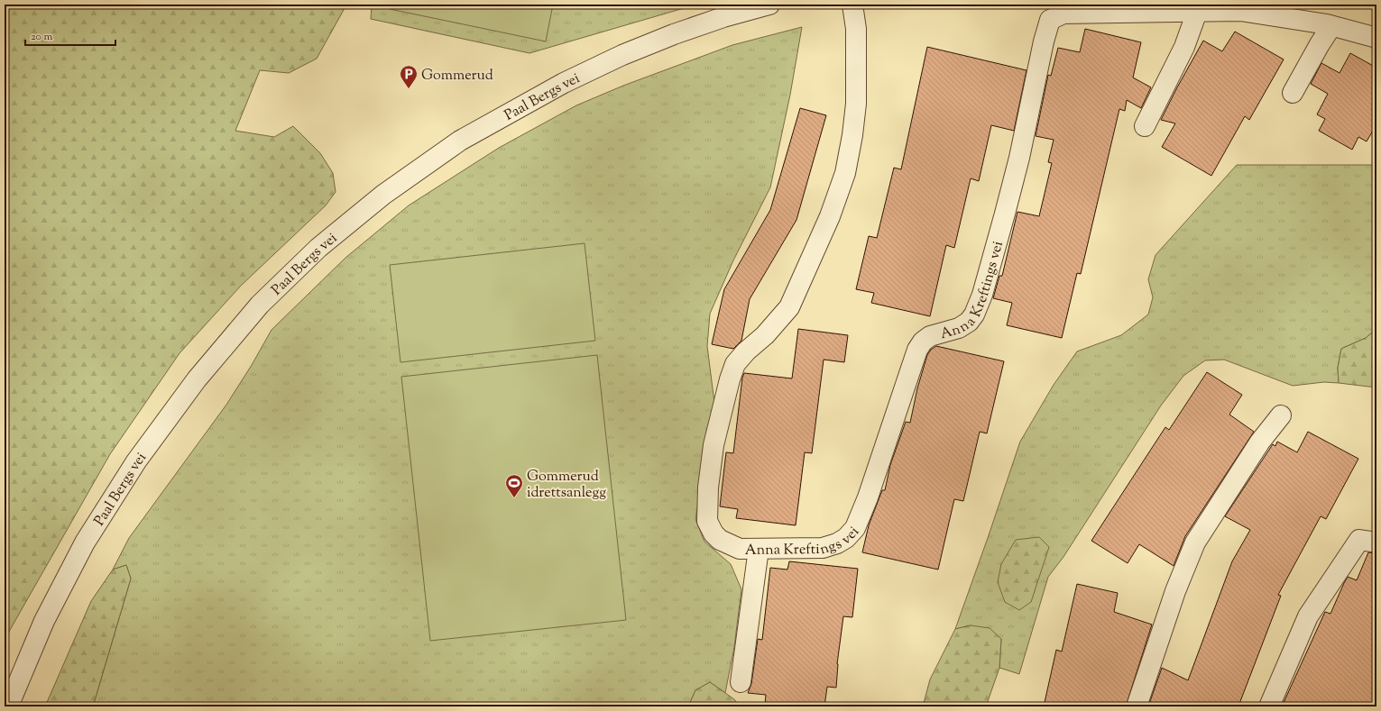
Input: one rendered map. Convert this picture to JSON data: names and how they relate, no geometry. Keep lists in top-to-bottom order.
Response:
{
  "streets": {
    "street": ["Paal Bergs vei", "Anna Kreftings vei"]
  },
  "places": {
    "parking": ["Gommerud"],
    "sports": ["Gommerud idrettsanlegg"]
  },
  "scale_bar": "20 m"
}
